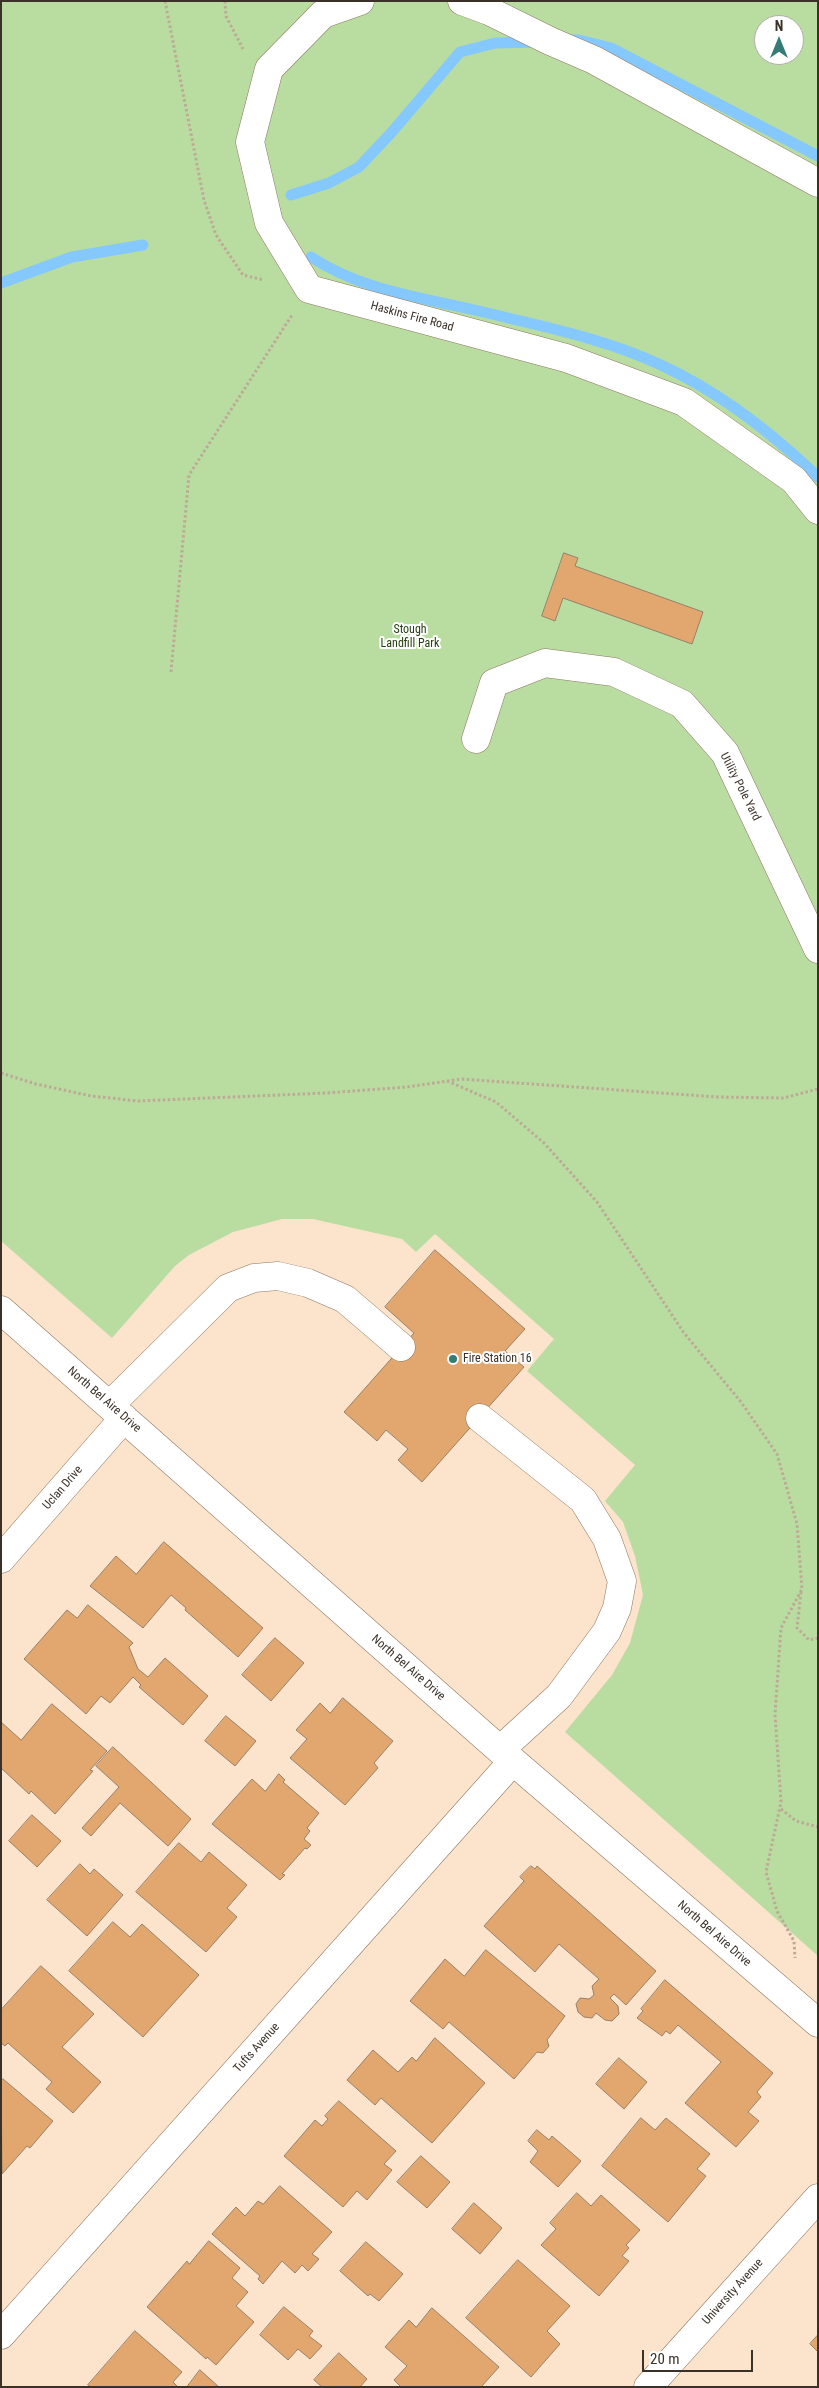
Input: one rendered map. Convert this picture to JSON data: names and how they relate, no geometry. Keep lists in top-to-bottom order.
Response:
{
  "streets": {
    "street": [
      "Haskins Fire Road",
      "Utility Pole Yard",
      "North Bel Aire Drive",
      "Uclan Drive",
      "Tufts Avenue",
      "University Avenue"
    ]
  },
  "crossings": [
    ["North Bel Aire Drive", "Uclan Drive"],
    ["North Bel Aire Drive", "Tufts Avenue"]
  ],
  "parks": ["Stough Landfill Park"],
  "places": ["Fire Station 16"],
  "scale_bar": "20 m",
  "north": "top"
}
